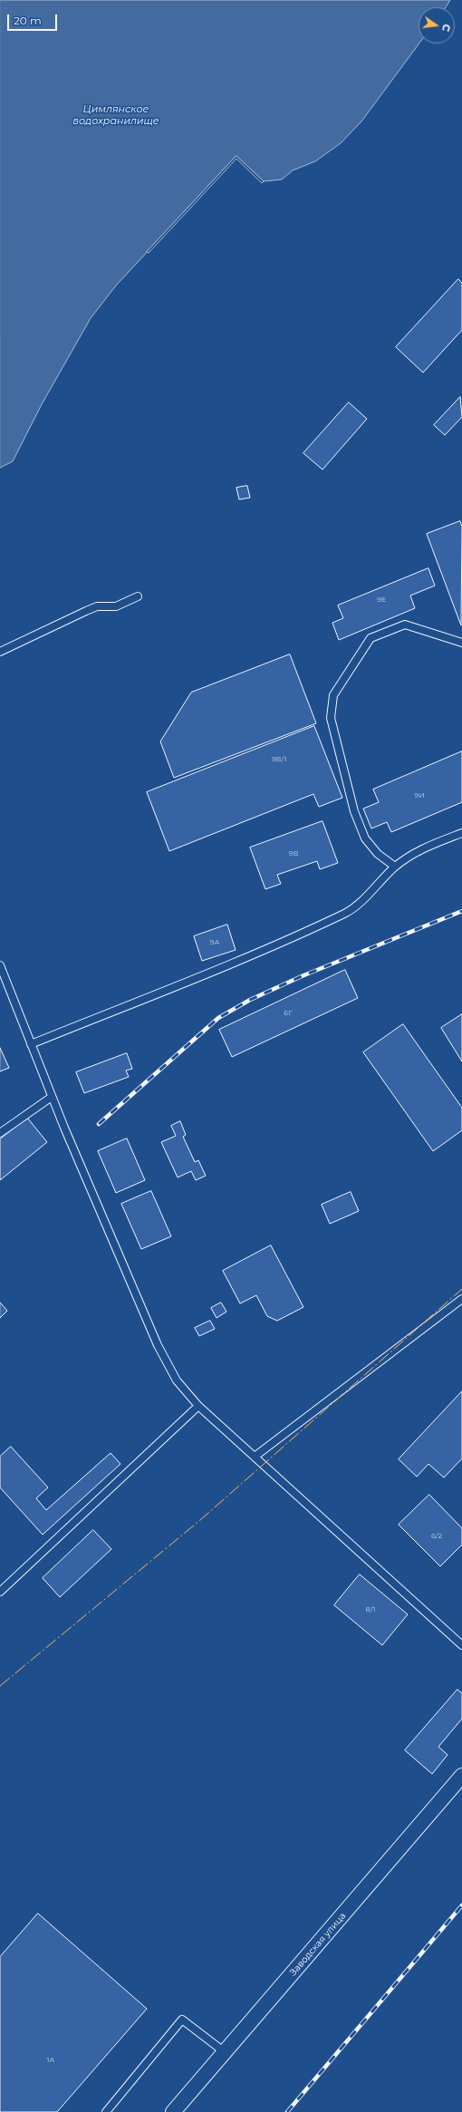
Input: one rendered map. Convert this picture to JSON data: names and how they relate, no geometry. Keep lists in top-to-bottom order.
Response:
{
  "streets": {
    "street": ["Заводская улица"]
  },
  "water": ["Цимлянское водохранилище"],
  "house_numbers": [
    "9Е",
    "9В/1",
    "9И",
    "9В",
    "9А",
    "6Г",
    "6/2",
    "8/1",
    "1А"
  ],
  "scale_bar": "20 m",
  "north": "right"
}
